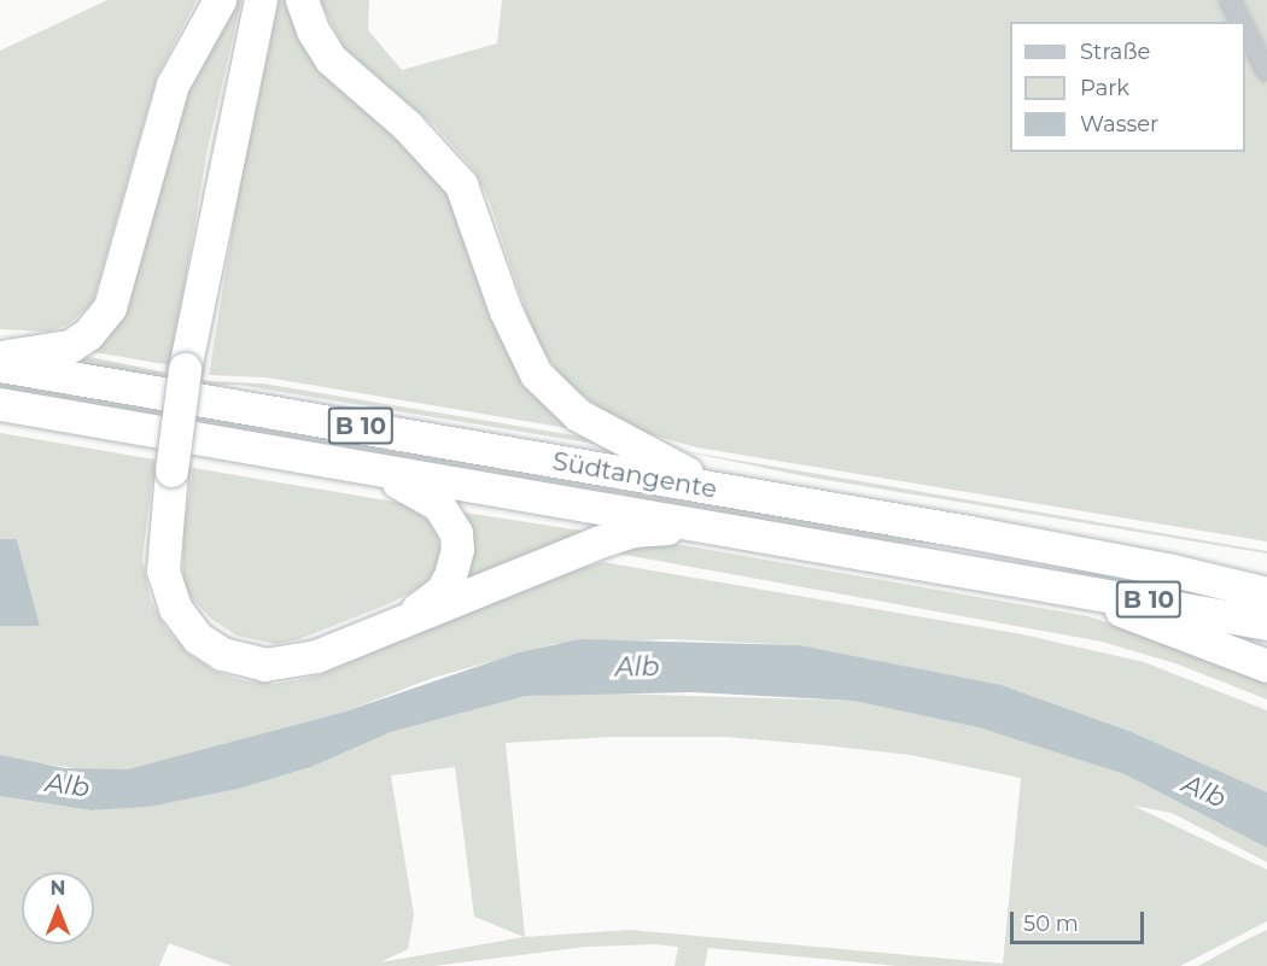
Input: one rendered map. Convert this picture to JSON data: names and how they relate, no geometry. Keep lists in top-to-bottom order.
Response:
{
  "streets": {
    "highway": ["B 10", "Südtangente"]
  },
  "water": ["Alb"],
  "legend": ["Straße", "Park", "Wasser"],
  "scale_bar": "50 m",
  "north": "top"
}
